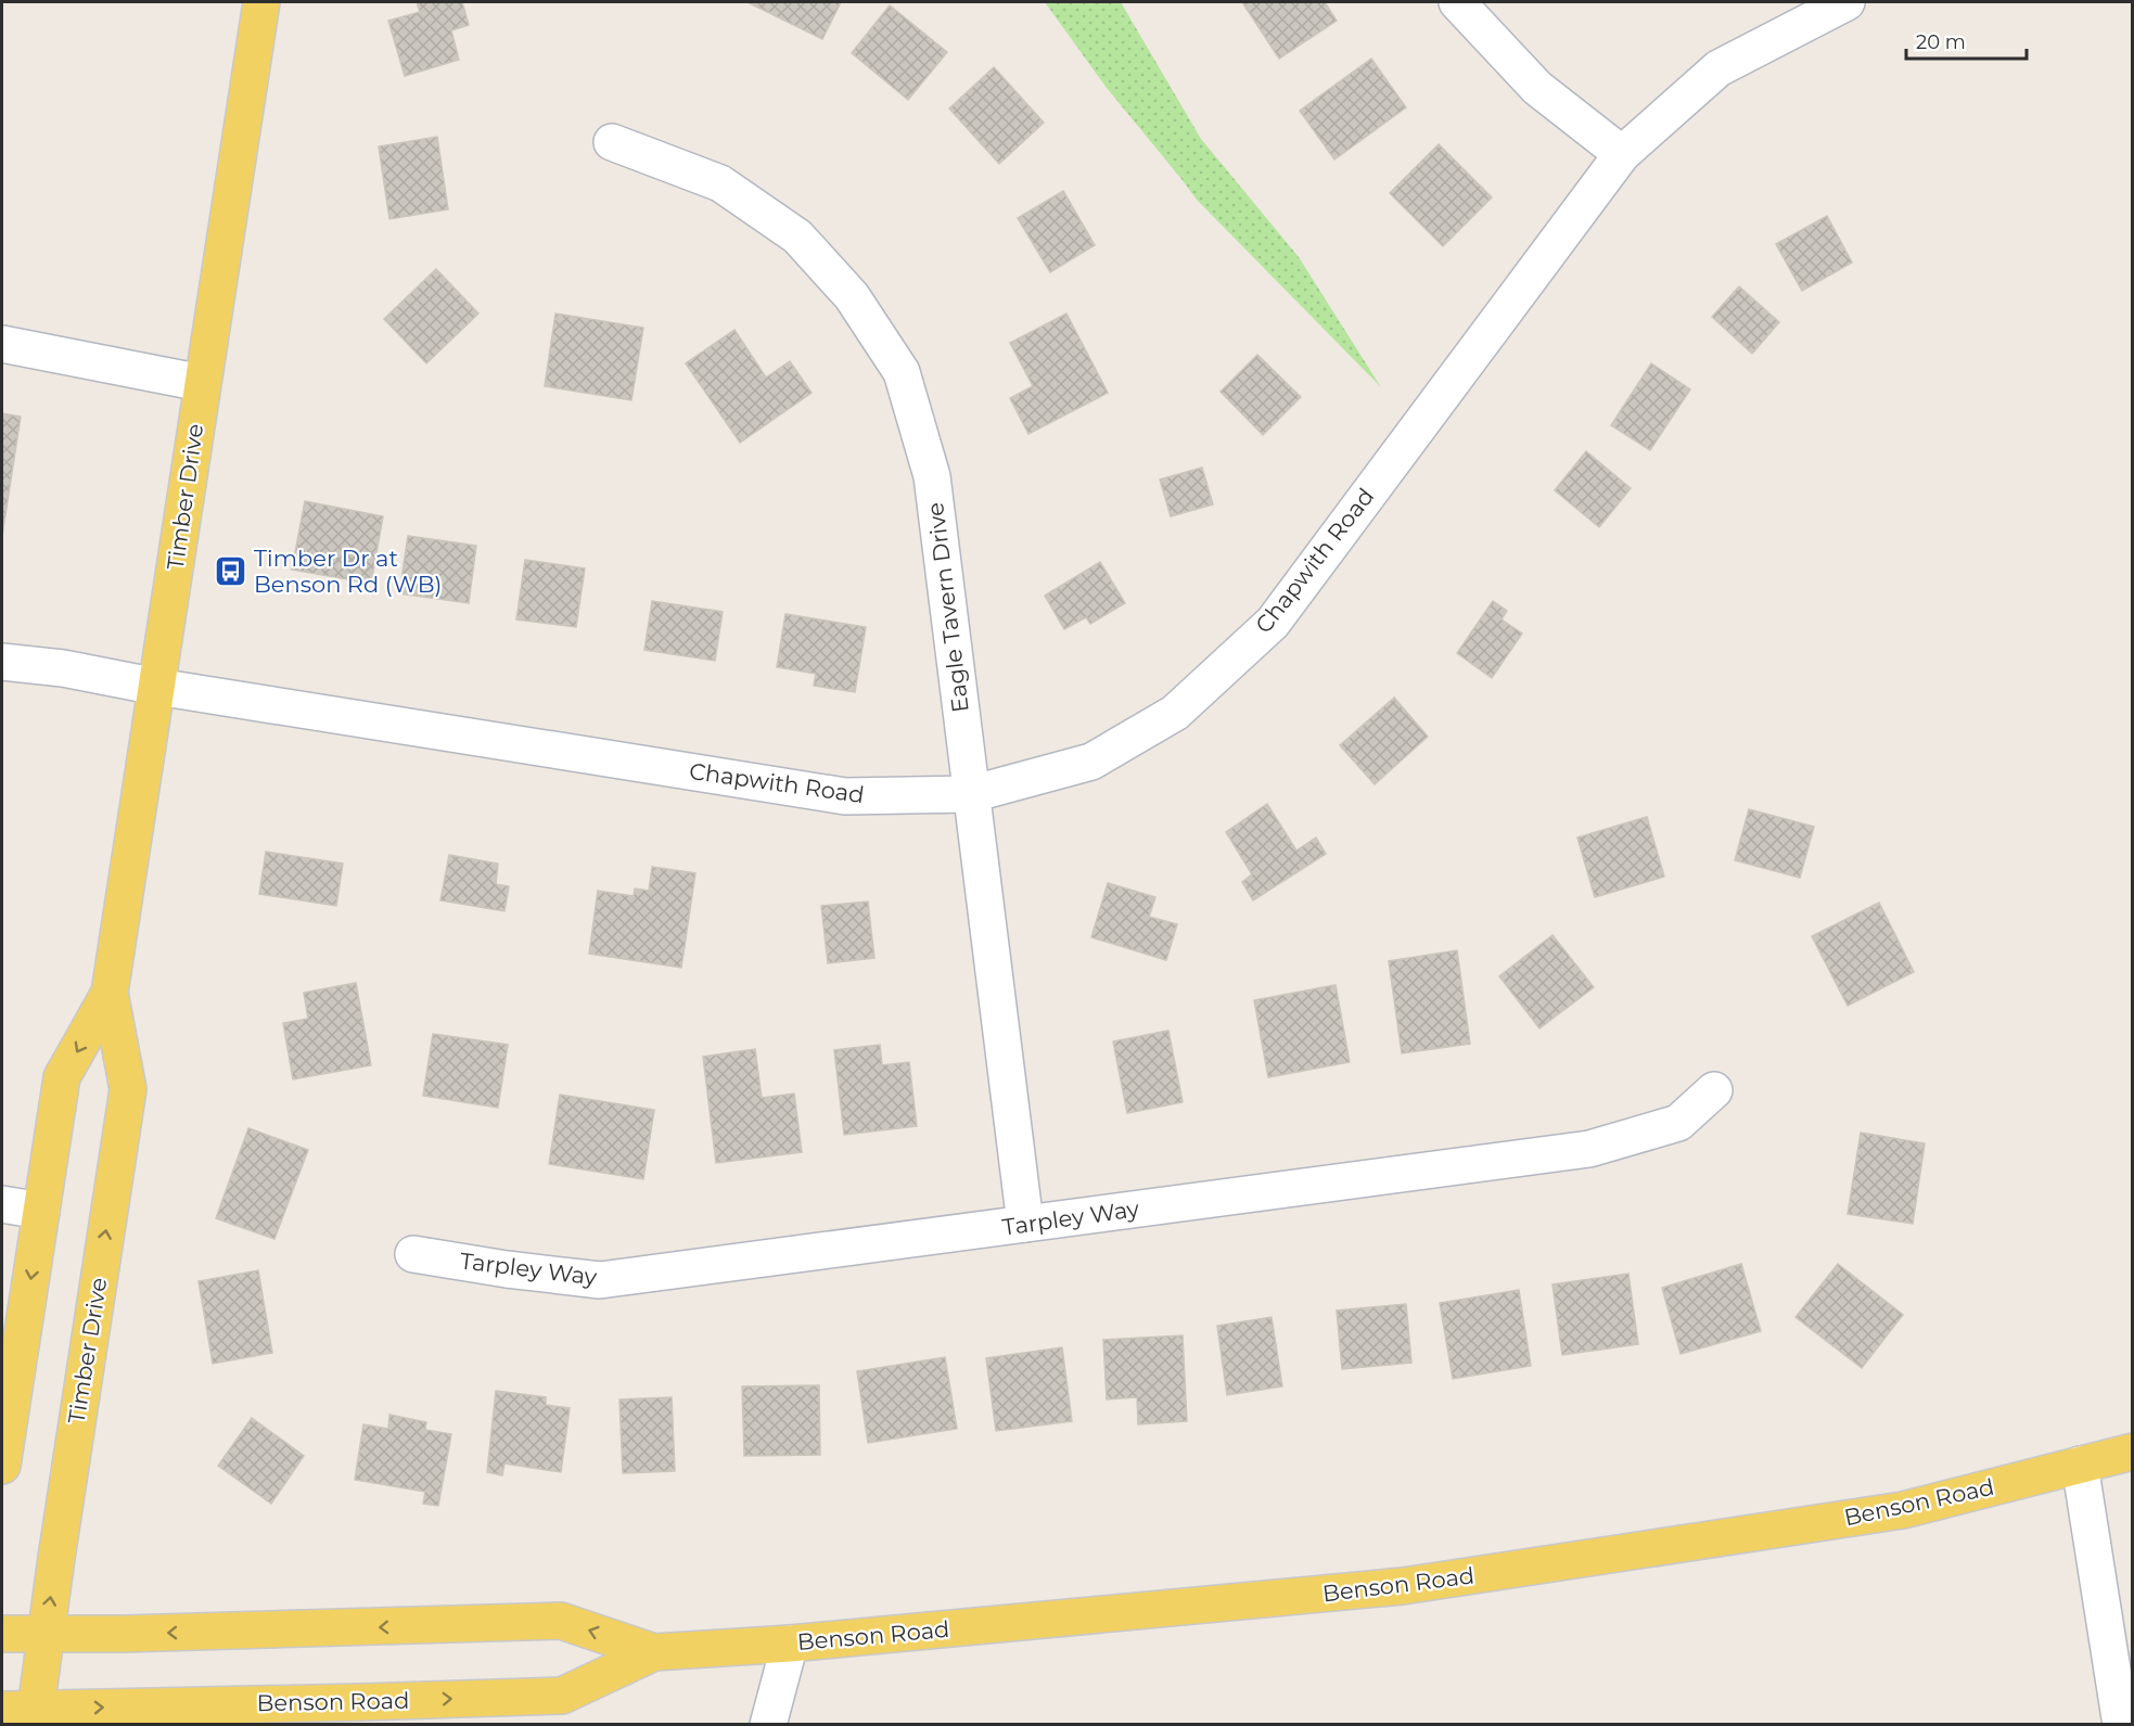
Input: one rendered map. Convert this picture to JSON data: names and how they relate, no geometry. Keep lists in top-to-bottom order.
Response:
{
  "streets": {
    "main road": ["Timber Drive", "Benson Road"],
    "street": ["Chapwith Road", "Eagle Tavern Drive", "Tarpley Way"]
  },
  "crossings": [
    ["Timber Drive", "Chapwith Road"],
    ["Timber Drive", "Benson Road"],
    ["Chapwith Road", "Eagle Tavern Drive"],
    ["Eagle Tavern Drive", "Tarpley Way"]
  ],
  "places": {
    "bus stop": ["Timber Dr at Benson Rd (WB)"]
  },
  "scale_bar": "20 m"
}
